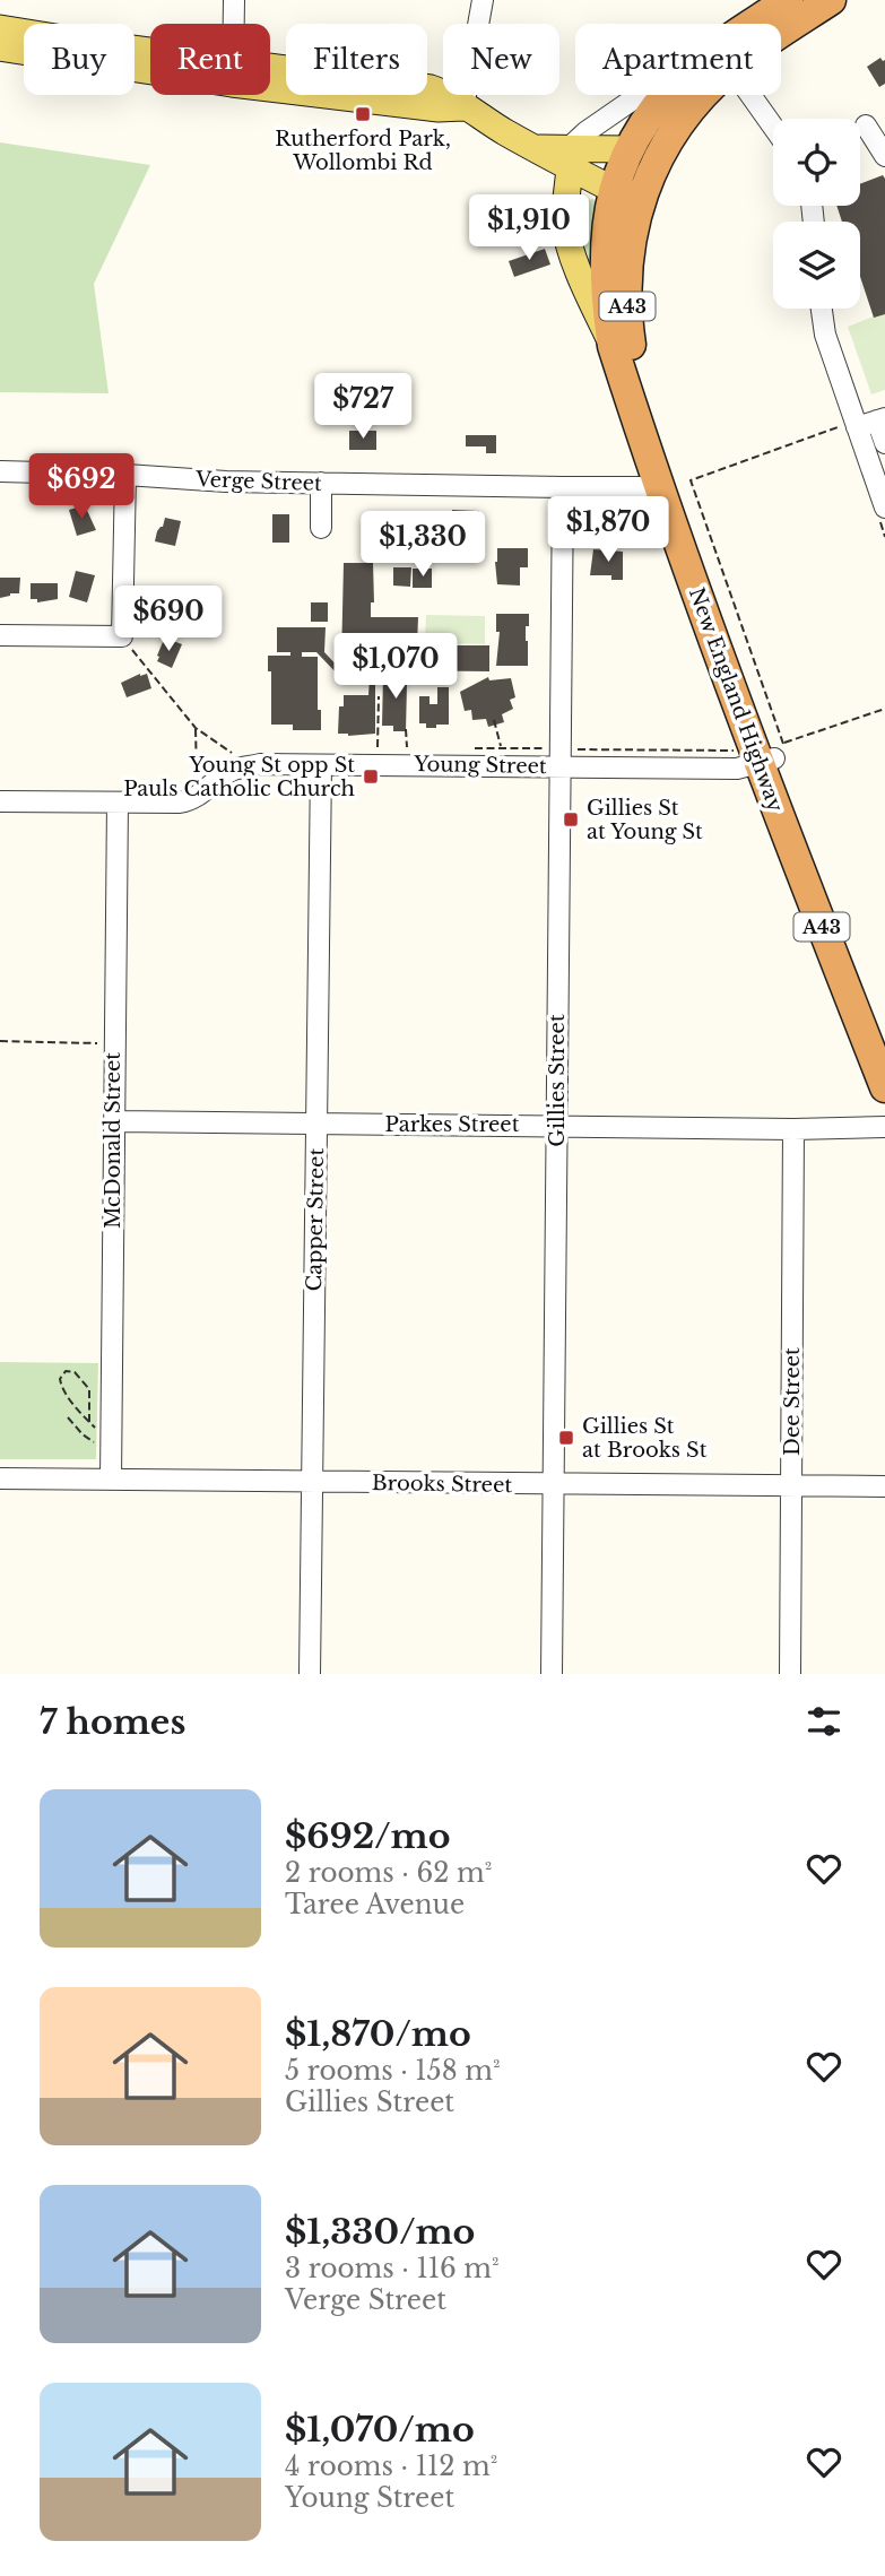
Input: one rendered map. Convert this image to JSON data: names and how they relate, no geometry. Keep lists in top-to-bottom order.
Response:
{
  "streets": {
    "highway": ["A43", "New England Highway"],
    "street": [
      "Verge Street",
      "Young Street",
      "Gillies Street",
      "Parkes Street",
      "McDonald Street",
      "Capper Street",
      "Dee Street",
      "Brooks Street"
    ]
  },
  "crossings": [
    ["Verge Street", "New England Highway"],
    ["Verge Street", "Gillies Street"],
    ["New England Highway", "Young Street"],
    ["Young Street", "Gillies Street"],
    ["Young Street", "Capper Street"],
    ["Gillies Street", "Parkes Street"],
    ["Gillies Street", "Brooks Street"],
    ["Parkes Street", "McDonald Street"],
    ["Parkes Street", "Capper Street"],
    ["Parkes Street", "Dee Street"],
    ["McDonald Street", "Brooks Street"],
    ["Capper Street", "Brooks Street"],
    ["Dee Street", "Brooks Street"]
  ],
  "places": {
    "transit": [
      "Rutherford Park, Wollombi Rd",
      "Young St opp St Pauls Catholic Church",
      "Gillies St at Young St",
      "Gillies St at Brooks St"
    ]
  },
  "page": {
    "chip": [
      "Buy",
      "Rent",
      "Filters",
      "New",
      "Apartment"
    ],
    "price": [
      "$1,910",
      "$727",
      "$692",
      "$1,870",
      "$1,330",
      "$690",
      "$1,070"
    ],
    "heading": "7 homes",
    "list": [
      {
        "name": "$692/mo",
        "note": "2 rooms · 62 m² · Taree Avenue"
      },
      {
        "name": "$1,870/mo",
        "note": "5 rooms · 158 m² · Gillies Street"
      },
      {
        "name": "$1,330/mo",
        "note": "3 rooms · 116 m² · Verge Street"
      },
      {
        "name": "$1,070/mo",
        "note": "4 rooms · 112 m² · Young Street"
      }
    ]
  }
}
